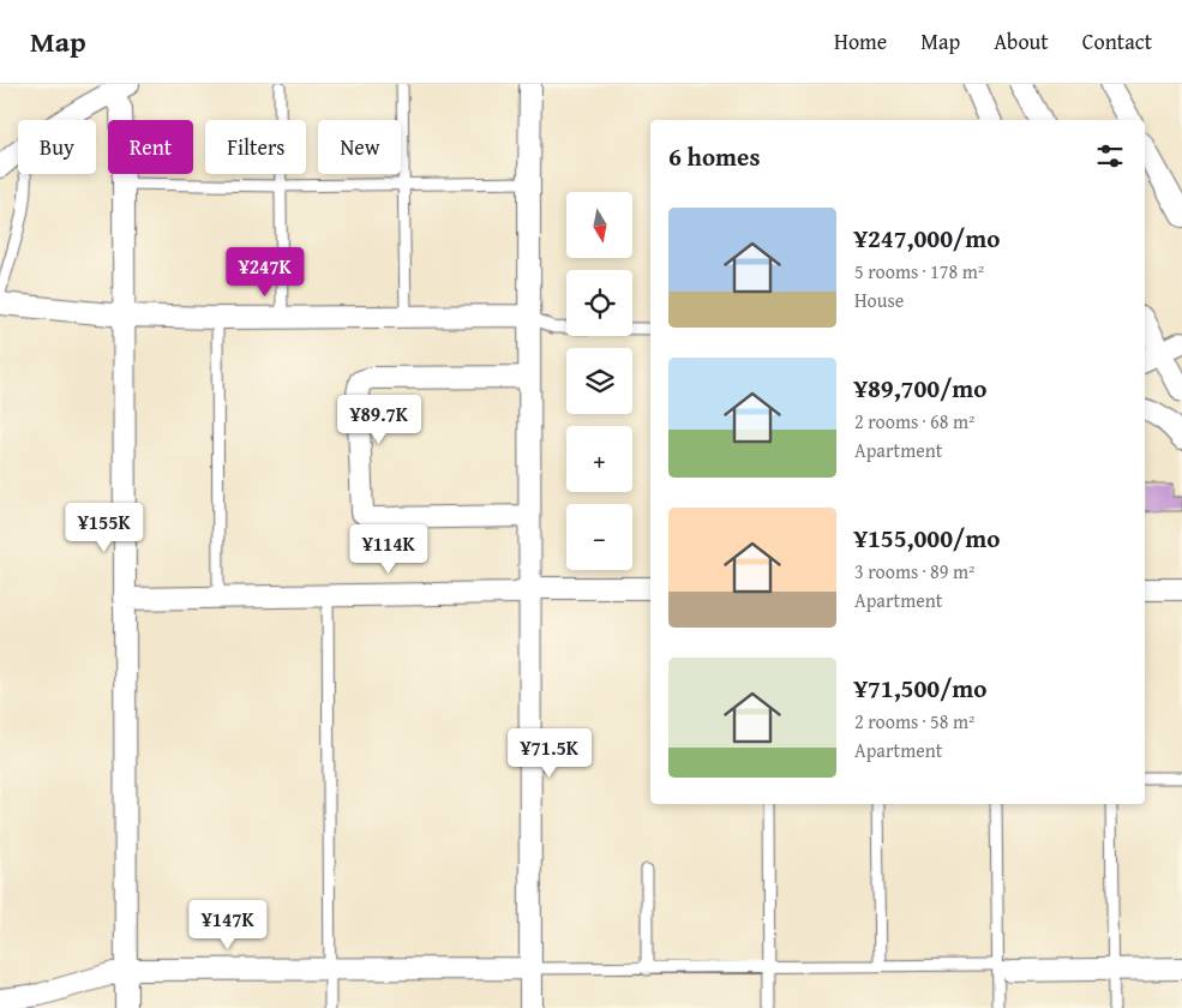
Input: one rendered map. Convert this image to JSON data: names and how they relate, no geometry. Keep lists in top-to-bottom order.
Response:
{
  "north": "bottom",
  "page": {
    "header": "Map",
    "nav": [
      "Home",
      "Map",
      "About",
      "Contact"
    ],
    "chip": [
      "Buy",
      "Rent",
      "Filters",
      "New"
    ],
    "heading": "6 homes",
    "map_buttons": ["+", "−"],
    "list": [
      {
        "name": "¥247,000/mo",
        "note": "5 rooms · 178 m² · House"
      },
      {
        "name": "¥89,700/mo",
        "note": "2 rooms · 68 m² · Apartment"
      },
      {
        "name": "¥155,000/mo",
        "note": "3 rooms · 89 m² · Apartment"
      },
      {
        "name": "¥71,500/mo",
        "note": "2 rooms · 58 m² · Apartment"
      }
    ],
    "price": [
      "¥247K",
      "¥89.7K",
      "¥155K",
      "¥114K",
      "¥71.5K",
      "¥147K"
    ]
  }
}
